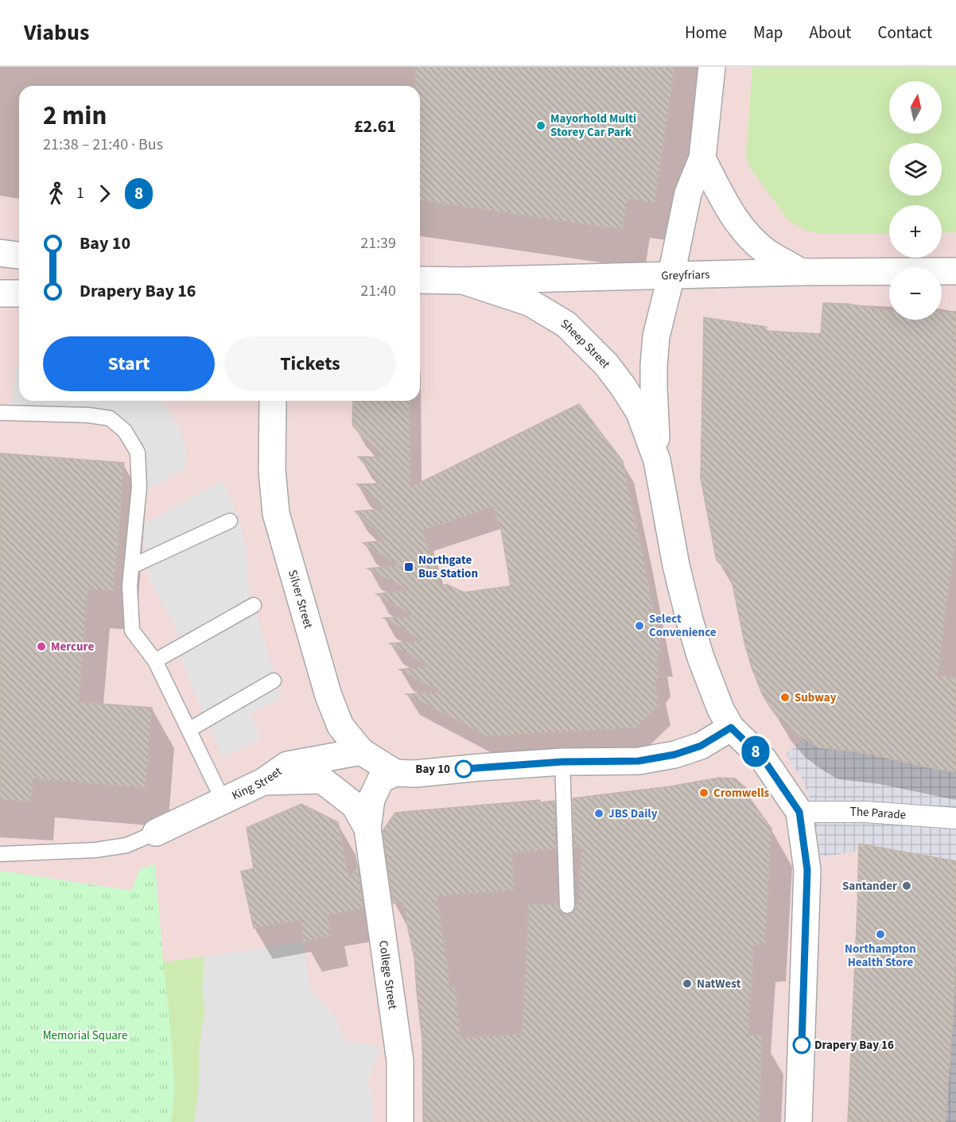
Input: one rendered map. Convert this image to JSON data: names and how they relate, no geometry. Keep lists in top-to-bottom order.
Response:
{
  "streets": {
    "street": [
      "Greyfriars",
      "Sheep Street",
      "Silver Street",
      "King Street",
      "The Parade",
      "College Street"
    ]
  },
  "crossings": [
    ["Greyfriars", "Sheep Street"],
    ["Sheep Street", "The Parade"],
    ["Silver Street", "King Street"],
    ["Silver Street", "College Street"],
    ["King Street", "College Street"]
  ],
  "parks": ["Memorial Square"],
  "places": {
    "other": [
      "Mayorhold Multi Storey Car Park",
      "Select Convenience",
      "Mercure",
      "Subway",
      "Bay 10",
      "Cromwells",
      "JBS Daily",
      "Santander",
      "Northampton Health Store",
      "NatWest",
      "Drapery Bay 16"
    ],
    "transit": ["Northgate Bus Station"]
  },
  "lines": ["bus line 8"],
  "north": "top",
  "page": {
    "header": "Viabus",
    "nav": [
      "Home",
      "Map",
      "About",
      "Contact"
    ],
    "on_map": "8",
    "map_buttons": ["+", "−"],
    "heading": ["2 min", "21:38 – 21:40 · Bus", "£2.61"],
    "legs": ["1", "8"],
    "list": [
      {
        "name": "Bay 10",
        "value": "21:39"
      },
      {
        "name": "Drapery Bay 16",
        "value": "21:40"
      }
    ],
    "buttons": ["Start", "Tickets"]
  }
}
